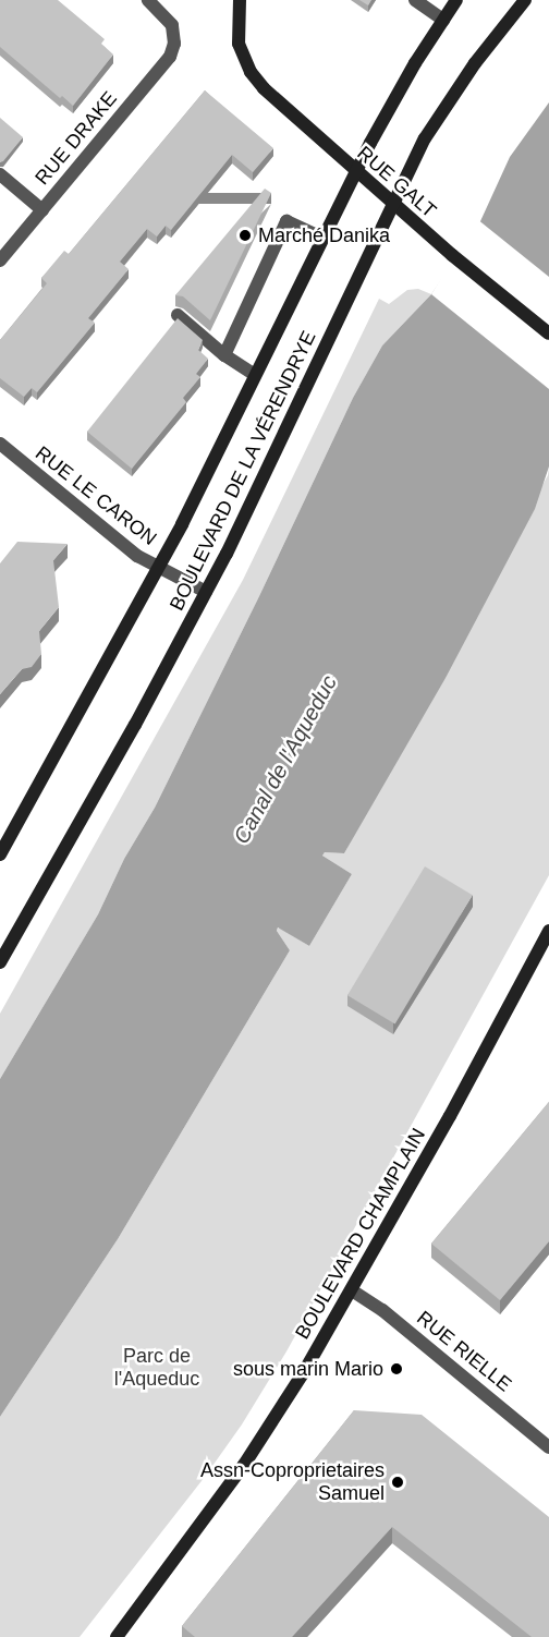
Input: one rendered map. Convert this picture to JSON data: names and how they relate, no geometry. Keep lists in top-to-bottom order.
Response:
{
  "streets": {
    "main road": ["RUE GALT", "BOULEVARD DE LA VÉRENDRYE", "BOULEVARD CHAMPLAIN"],
    "street": ["RUE DRAKE", "RUE LE CARON", "RUE RIELLE"]
  },
  "crossings": [
    ["RUE GALT", "BOULEVARD DE LA VÉRENDRYE"],
    ["BOULEVARD DE LA VÉRENDRYE", "RUE LE CARON"],
    ["BOULEVARD CHAMPLAIN", "RUE RIELLE"]
  ],
  "water": ["Canal de l'Aqueduc"],
  "parks": ["Parc de l'Aqueduc"],
  "places": ["Marché Danika", "sous marin Mario", "Assn-Coproprietaires Samuel"]
}
